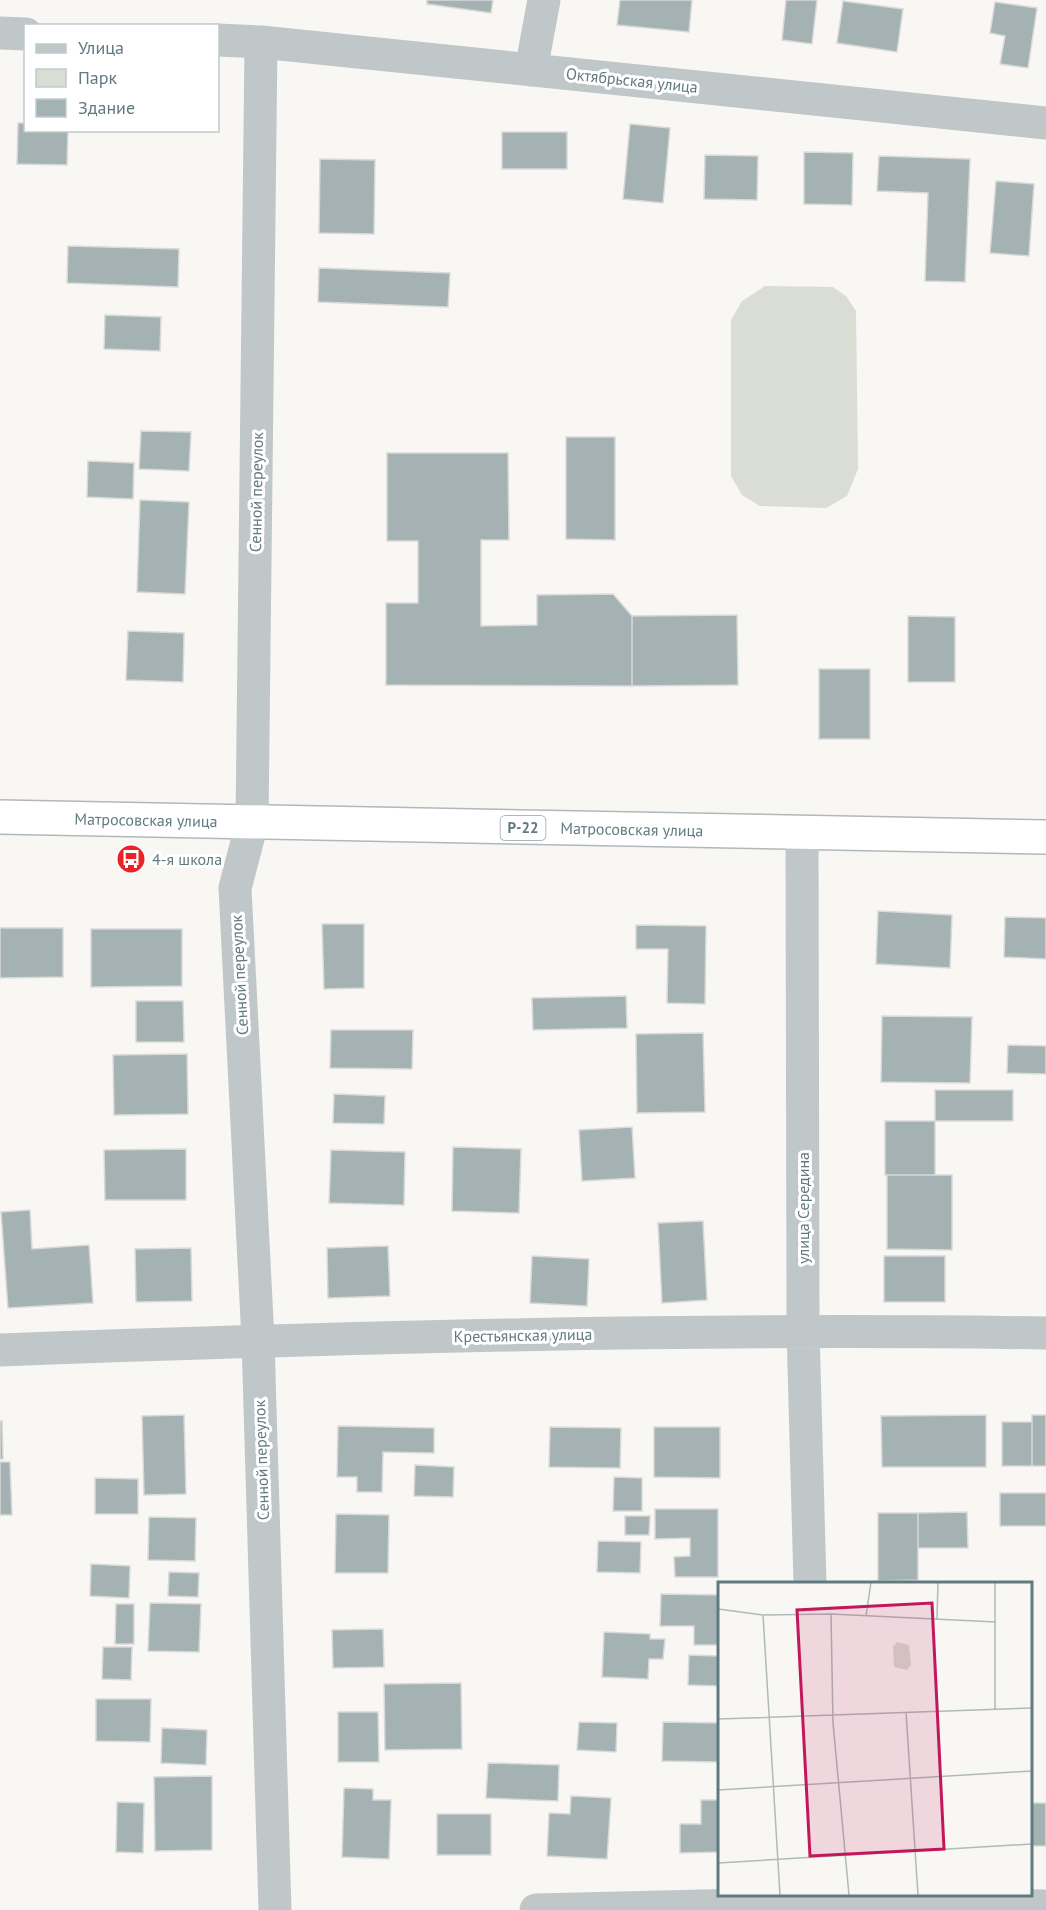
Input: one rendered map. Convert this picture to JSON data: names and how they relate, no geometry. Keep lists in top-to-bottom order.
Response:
{
  "streets": {
    "highway": ["Матросовская улица", "Р-22"],
    "street": [
      "Октябрьская улица",
      "Сенной переулок",
      "улица Середина",
      "Крестьянская улица"
    ]
  },
  "crossings": [
    ["Октябрьская улица", "Сенной переулок"],
    ["Сенной переулок", "Матросовская улица"],
    ["Сенной переулок", "Крестьянская улица"],
    ["Матросовская улица", "улица Середина"],
    ["улица Середина", "Крестьянская улица"]
  ],
  "places": {
    "bus stop": ["4-я школа"]
  },
  "legend": ["Улица", "Парк", "Здание"]
}
